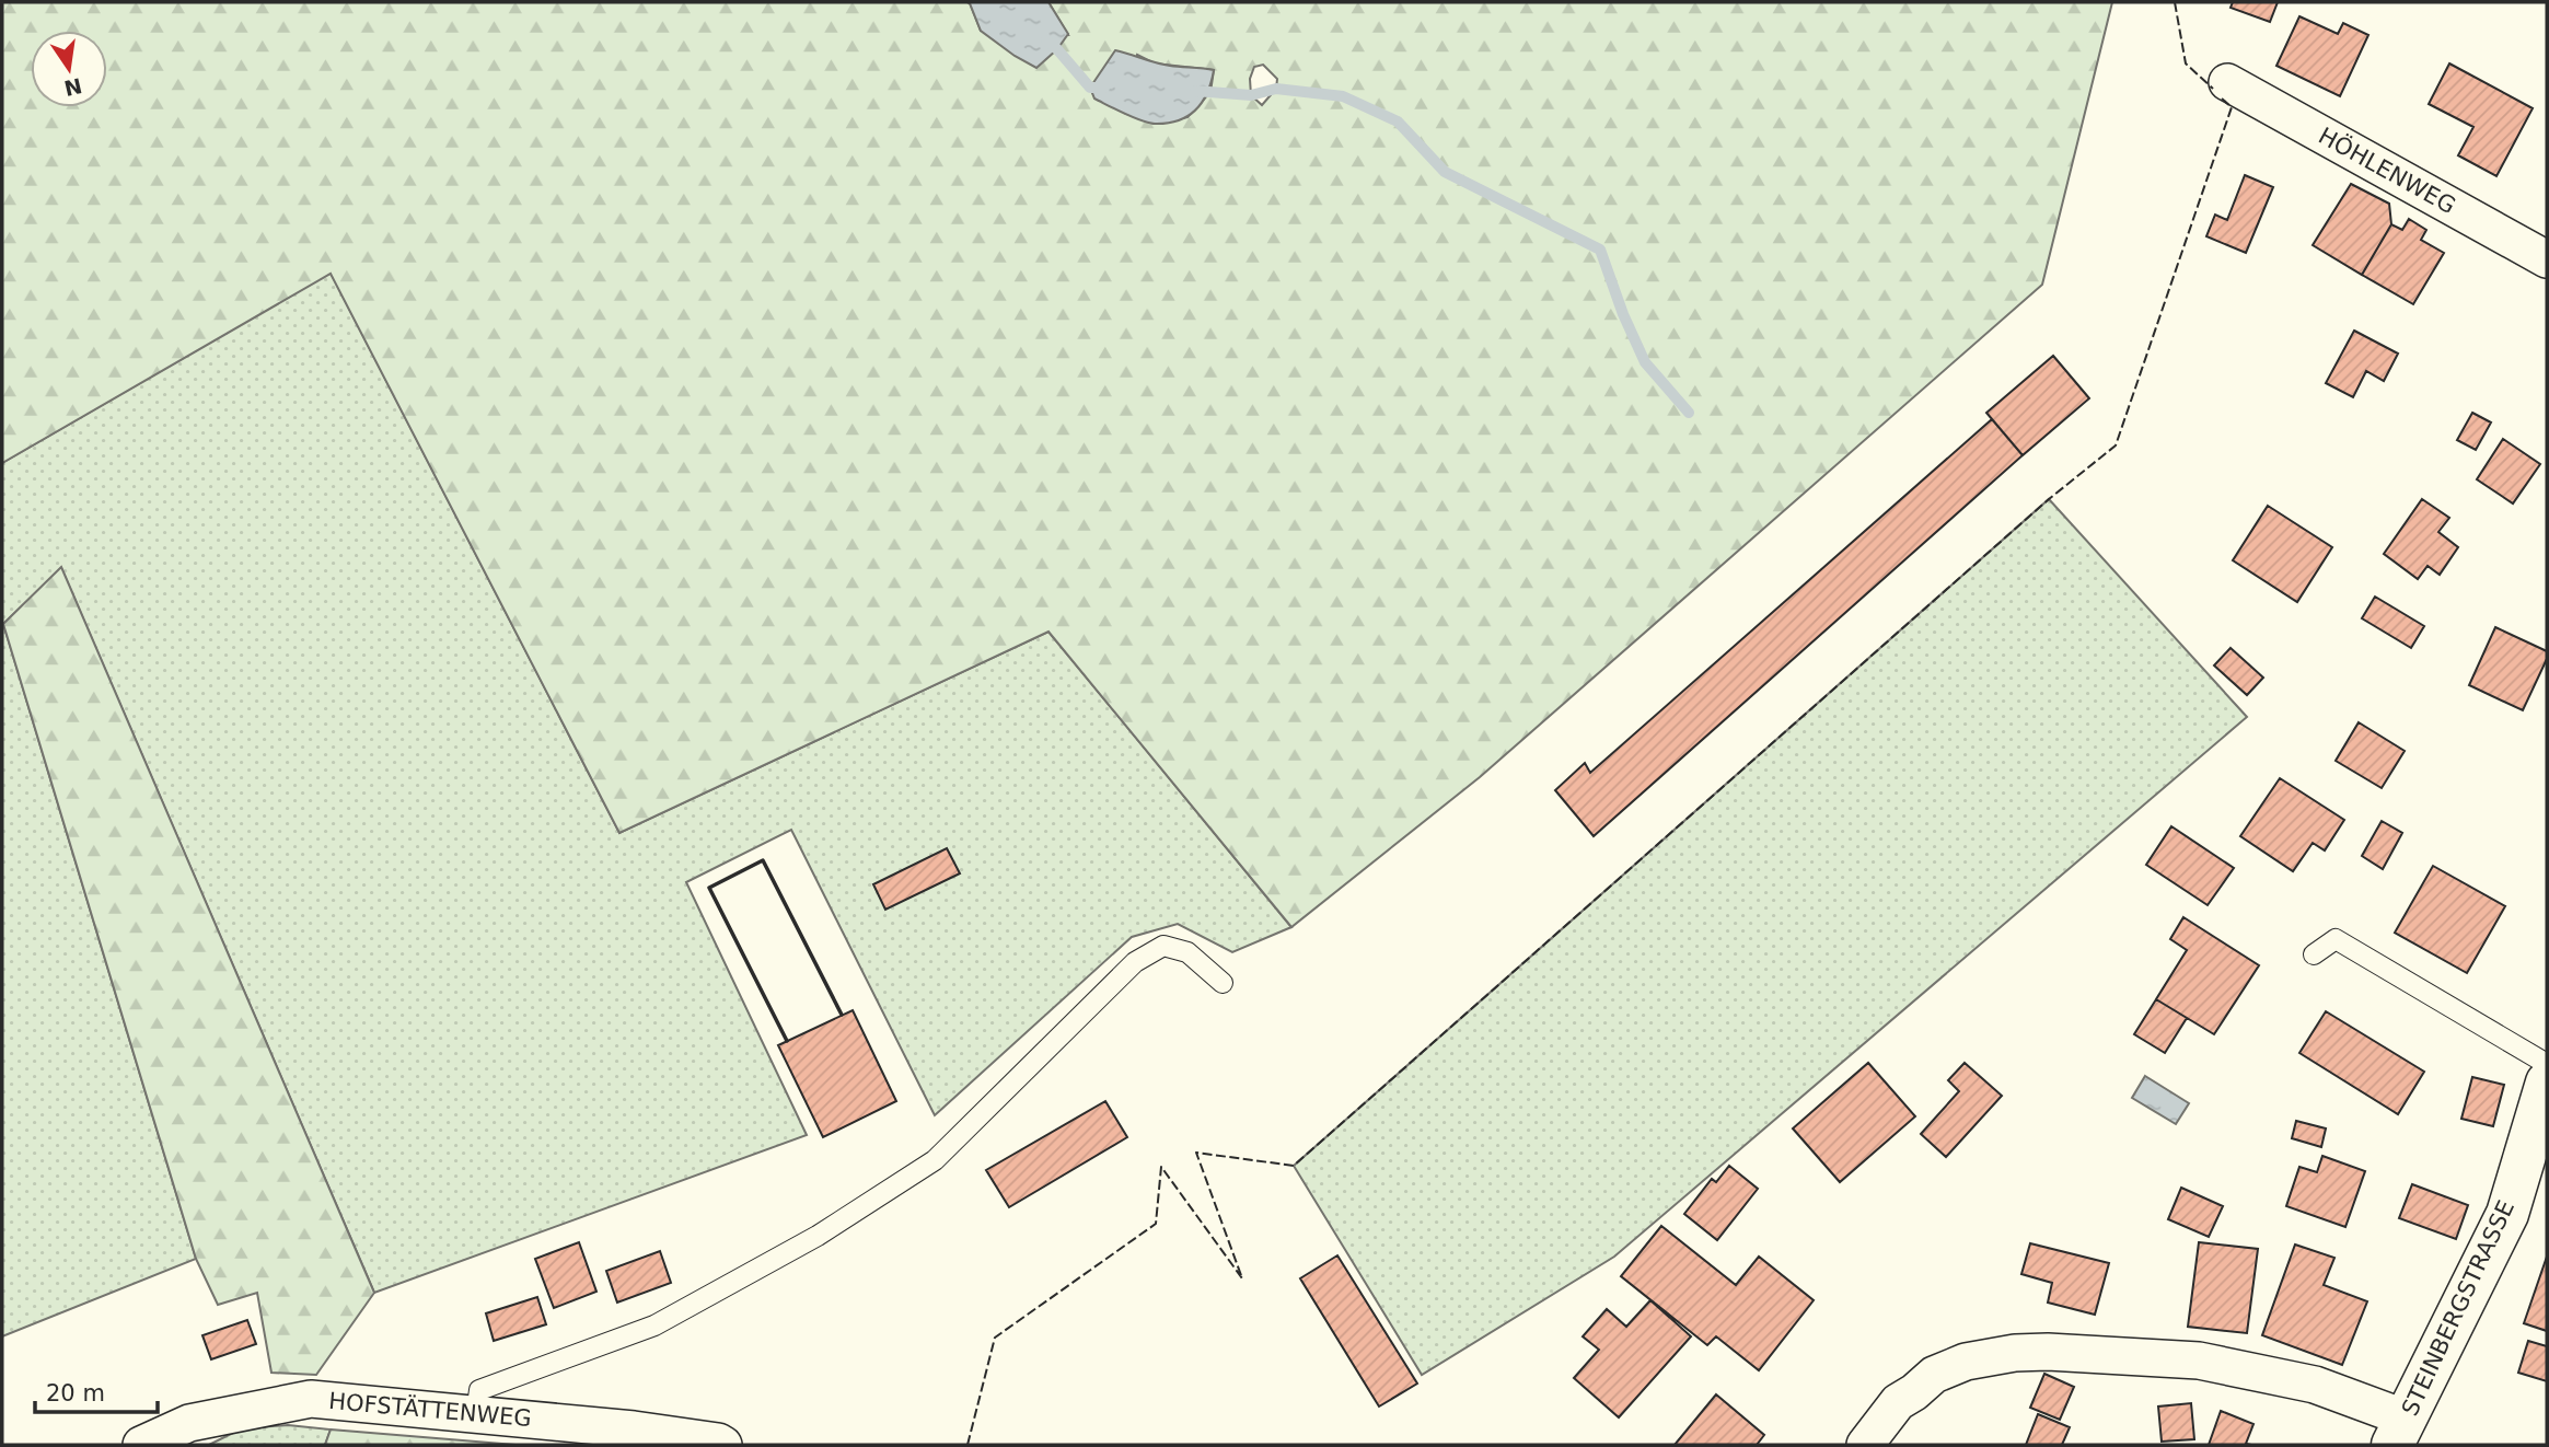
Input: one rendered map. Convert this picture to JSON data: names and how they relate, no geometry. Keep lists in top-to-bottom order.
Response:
{
  "streets": {
    "main road": ["STEINBERGSTRASSE"],
    "street": ["HÖHLENWEG", "HOFSTÄTTENWEG"]
  },
  "scale_bar": "20 m",
  "north": "bottom"
}
